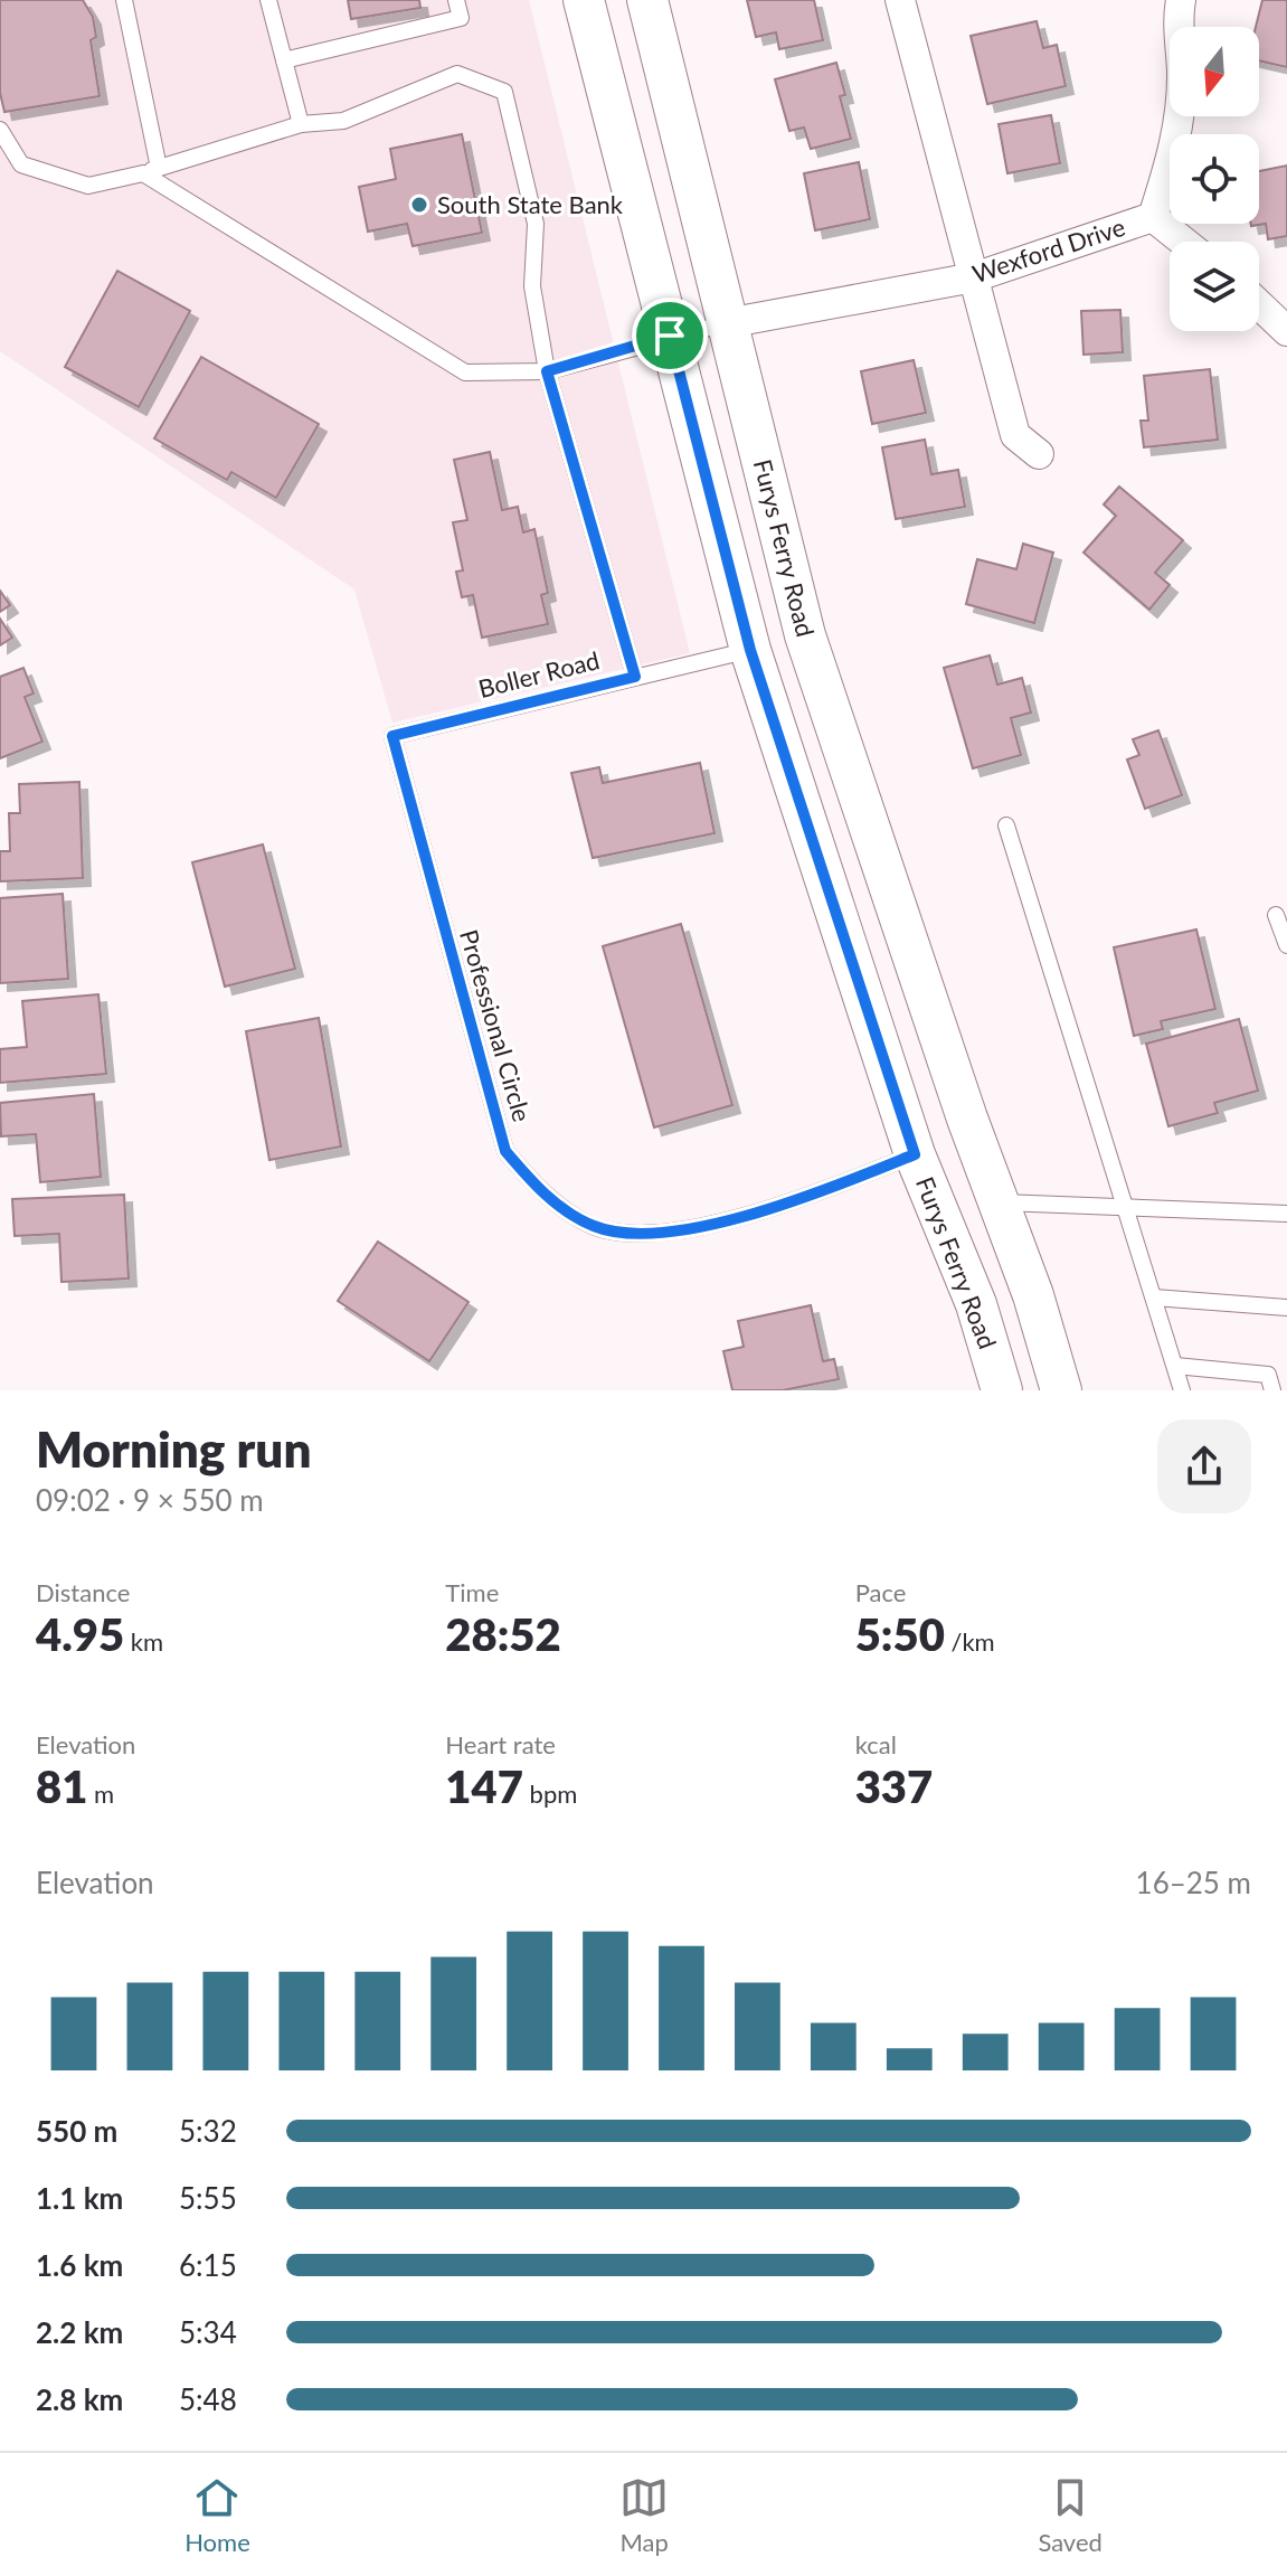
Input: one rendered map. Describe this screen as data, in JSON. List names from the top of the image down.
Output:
{
  "streets": {
    "main road": ["Furys Ferry Road"],
    "street": ["Wexford Drive"],
    "lane": ["Boller Road", "Professional Circle"]
  },
  "crossings": [
    ["Wexford Drive", "Furys Ferry Road"],
    ["Furys Ferry Road", "Boller Road"],
    ["Furys Ferry Road", "Professional Circle"],
    ["Boller Road", "Professional Circle"]
  ],
  "places": ["South State Bank"],
  "north": "bottom",
  "page": {
    "heading": ["Morning run", "09:02 · 9 × 550 m"],
    "stats": [
      ["Distance", "4.95 km"],
      ["Time", "28:52"],
      ["Pace", "5:50 /km"],
      ["Elevation", "81 m"],
      ["Heart rate", "147 bpm"],
      ["kcal", "337"]
    ],
    "chart": ["Elevation", "16–25 m"],
    "list": [
      {
        "name": "550 m",
        "note": "5:32"
      },
      {
        "name": "1.1 km",
        "note": "5:55"
      },
      {
        "name": "1.6 km",
        "note": "6:15"
      },
      {
        "name": "2.2 km",
        "note": "5:34"
      },
      {
        "name": "2.8 km",
        "note": "5:48"
      }
    ],
    "tabs": ["Home", "Map", "Saved"]
  }
}
